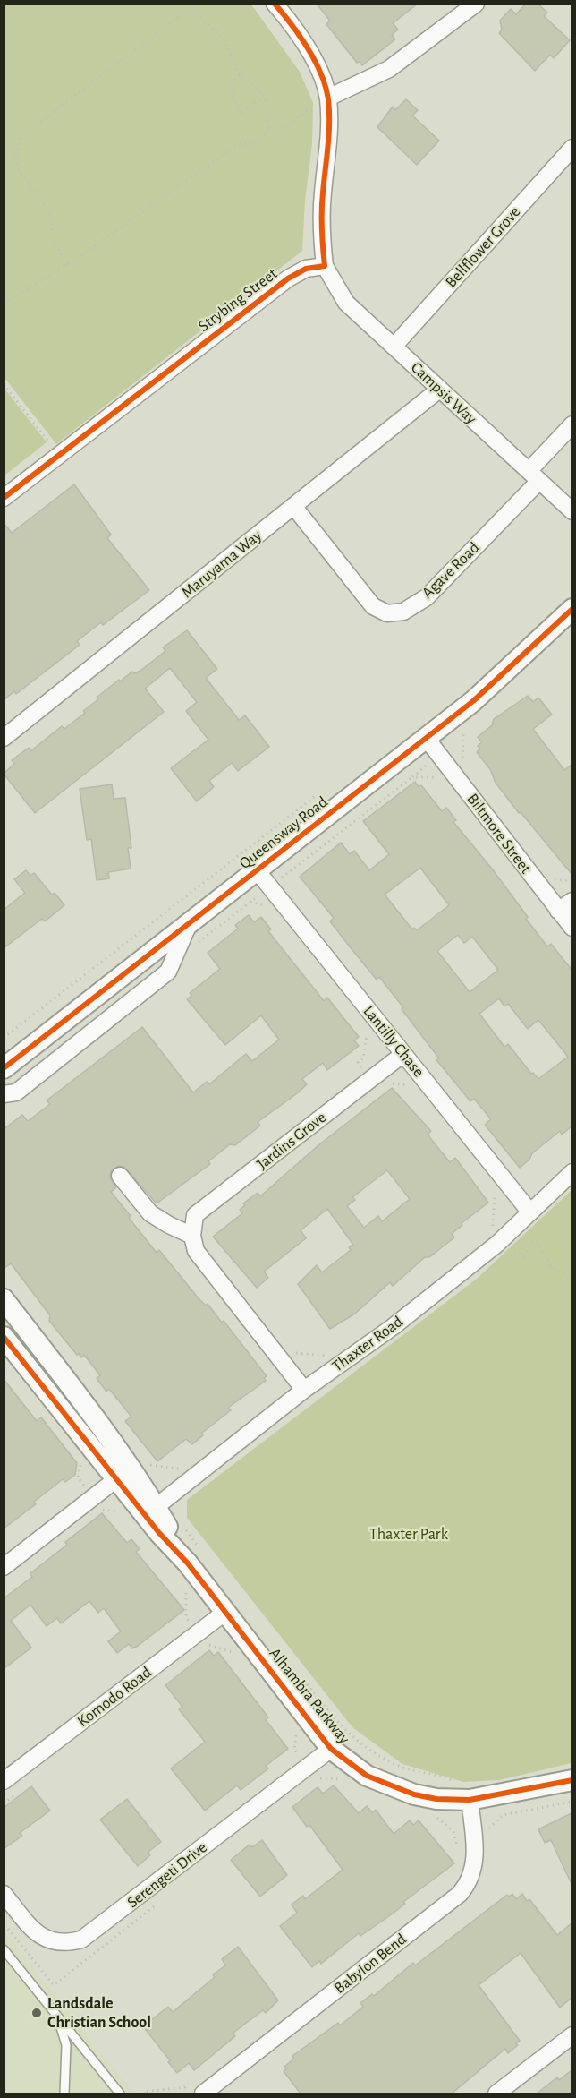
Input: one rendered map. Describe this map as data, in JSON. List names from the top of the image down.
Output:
{
  "streets": {
    "street": [
      "Bellflower Grove",
      "Strybing Street",
      "Campsis Way",
      "Maruyama Way",
      "Agave Road",
      "Queensway Road",
      "Biltmore Street",
      "Lantilly Chase",
      "Jardins Grove",
      "Thaxter Road",
      "Alhambra Parkway",
      "Komodo Road",
      "Serengeti Drive",
      "Babylon Bend"
    ]
  },
  "crossings": [
    ["Bellflower Grove", "Campsis Way"],
    ["Strybing Street", "Campsis Way"],
    ["Campsis Way", "Maruyama Way"],
    ["Campsis Way", "Agave Road"],
    ["Maruyama Way", "Agave Road"],
    ["Queensway Road", "Biltmore Street"],
    ["Queensway Road", "Lantilly Chase"],
    ["Lantilly Chase", "Jardins Grove"],
    ["Lantilly Chase", "Thaxter Road"],
    ["Thaxter Road", "Alhambra Parkway"],
    ["Alhambra Parkway", "Komodo Road"],
    ["Alhambra Parkway", "Serengeti Drive"],
    ["Alhambra Parkway", "Babylon Bend"]
  ],
  "parks": ["Thaxter Park"],
  "places": ["Landsdale Christian School"]
}
